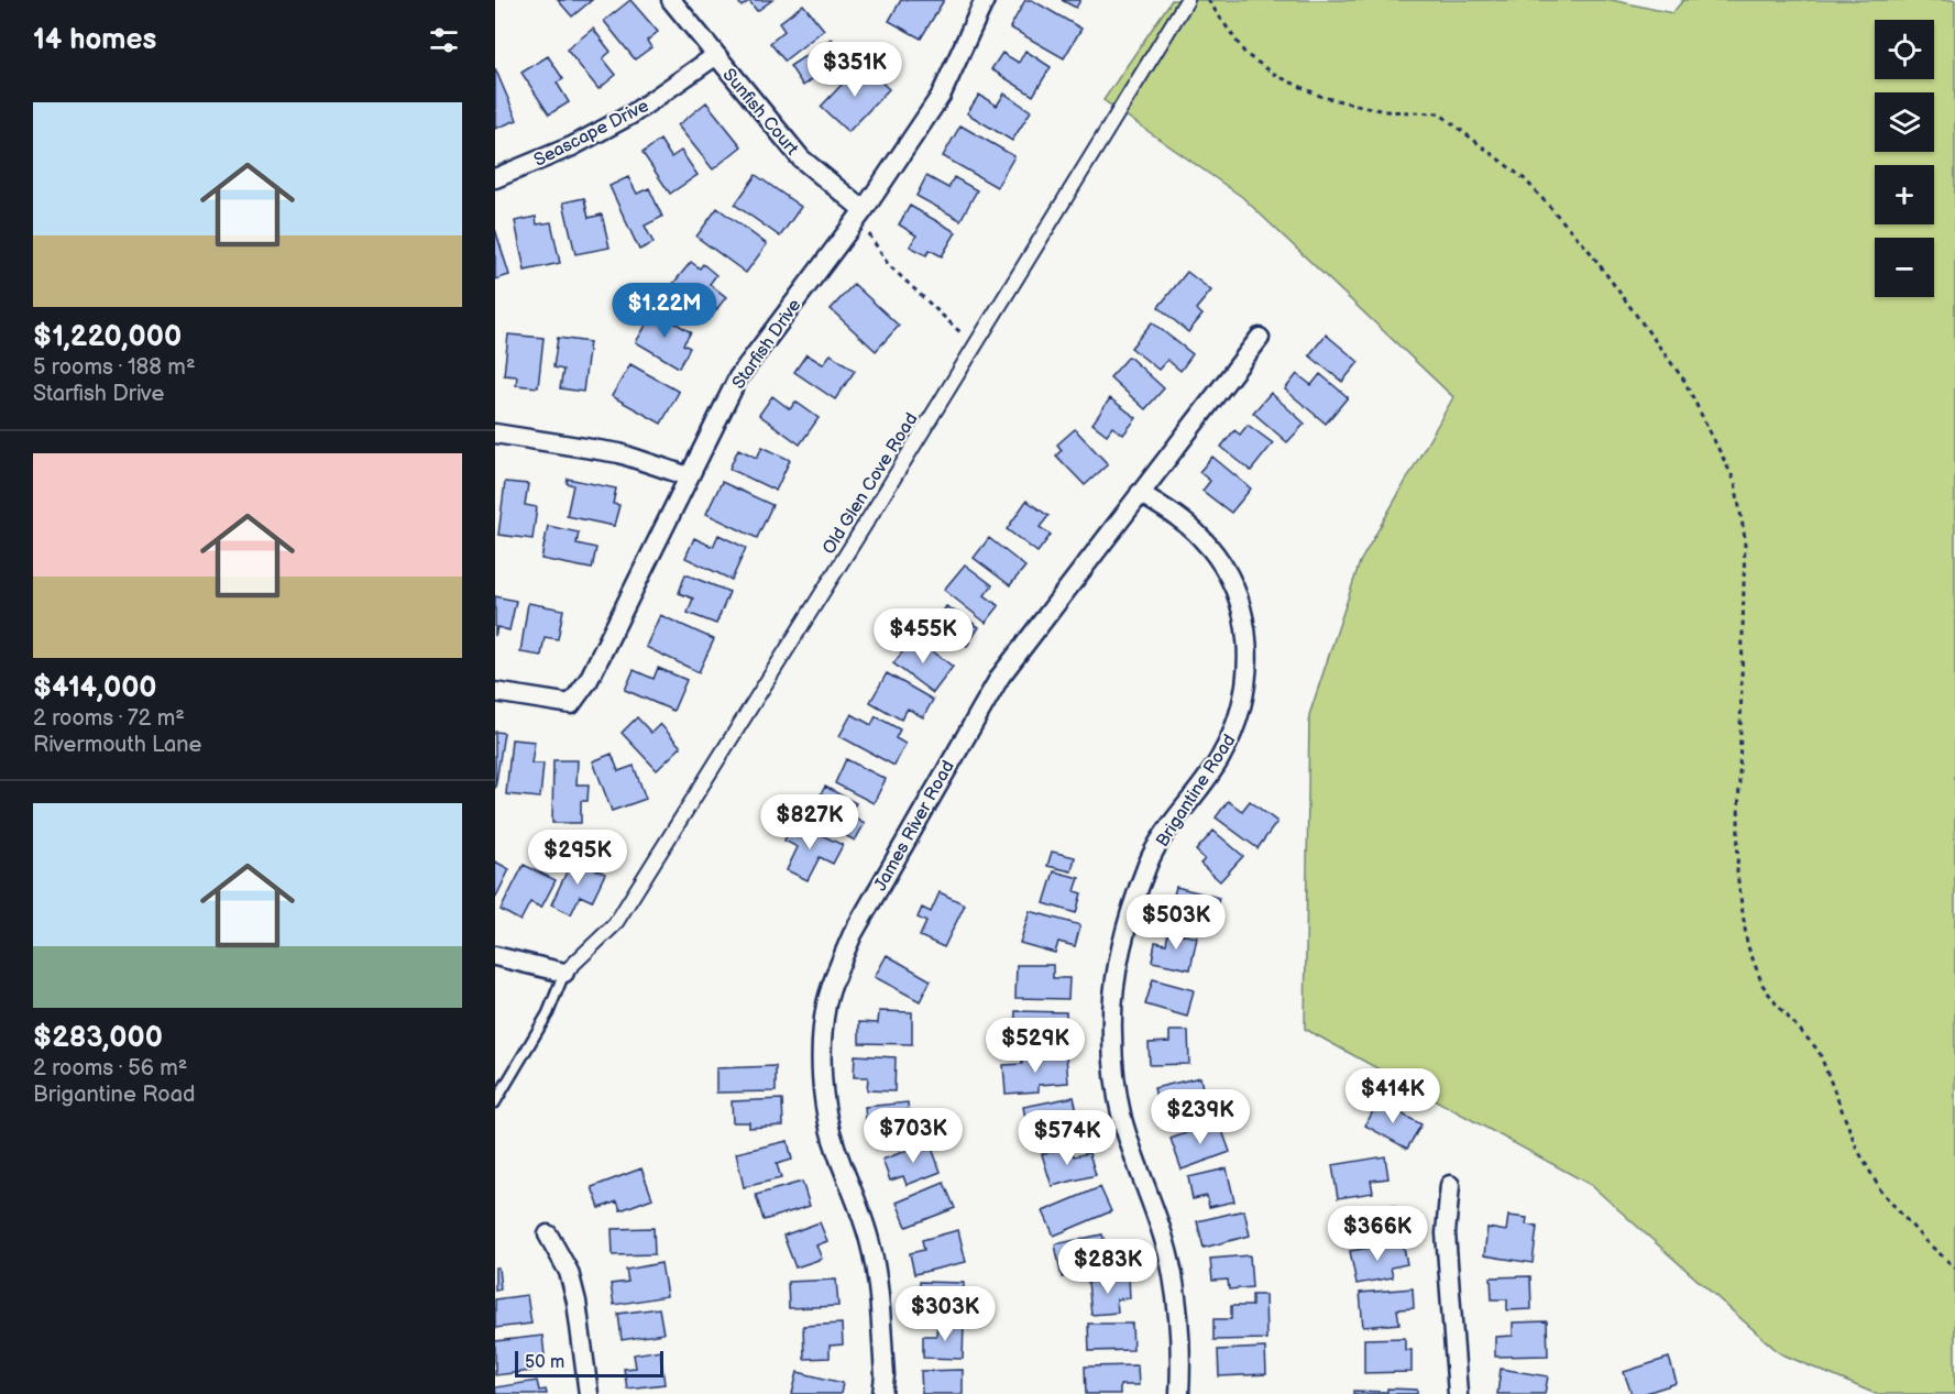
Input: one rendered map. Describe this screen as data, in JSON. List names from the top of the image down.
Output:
{
  "streets": {
    "street": [
      "Sunfish Court",
      "Seascape Drive",
      "Starfish Drive",
      "Old Glen Cove Road",
      "Brigantine Road",
      "James River Road"
    ]
  },
  "crossings": [
    ["Sunfish Court", "Seascape Drive"],
    ["Sunfish Court", "Starfish Drive"],
    ["Brigantine Road", "James River Road"]
  ],
  "scale_bar": "50 m",
  "page": {
    "heading": "14 homes",
    "map_buttons": ["+", "−"],
    "price": [
      "$351K",
      "$1.22M",
      "$455K",
      "$827K",
      "$295K",
      "$503K",
      "$529K",
      "$414K",
      "$239K",
      "$703K",
      "$574K",
      "$366K",
      "$283K",
      "$303K"
    ],
    "list": [
      {
        "name": "$1,220,000",
        "note": "5 rooms · 188 m² · Starfish Drive"
      },
      {
        "name": "$414,000",
        "note": "2 rooms · 72 m² · Rivermouth Lane"
      },
      {
        "name": "$283,000",
        "note": "2 rooms · 56 m² · Brigantine Road"
      }
    ],
    "scale": "50 m"
  }
}
